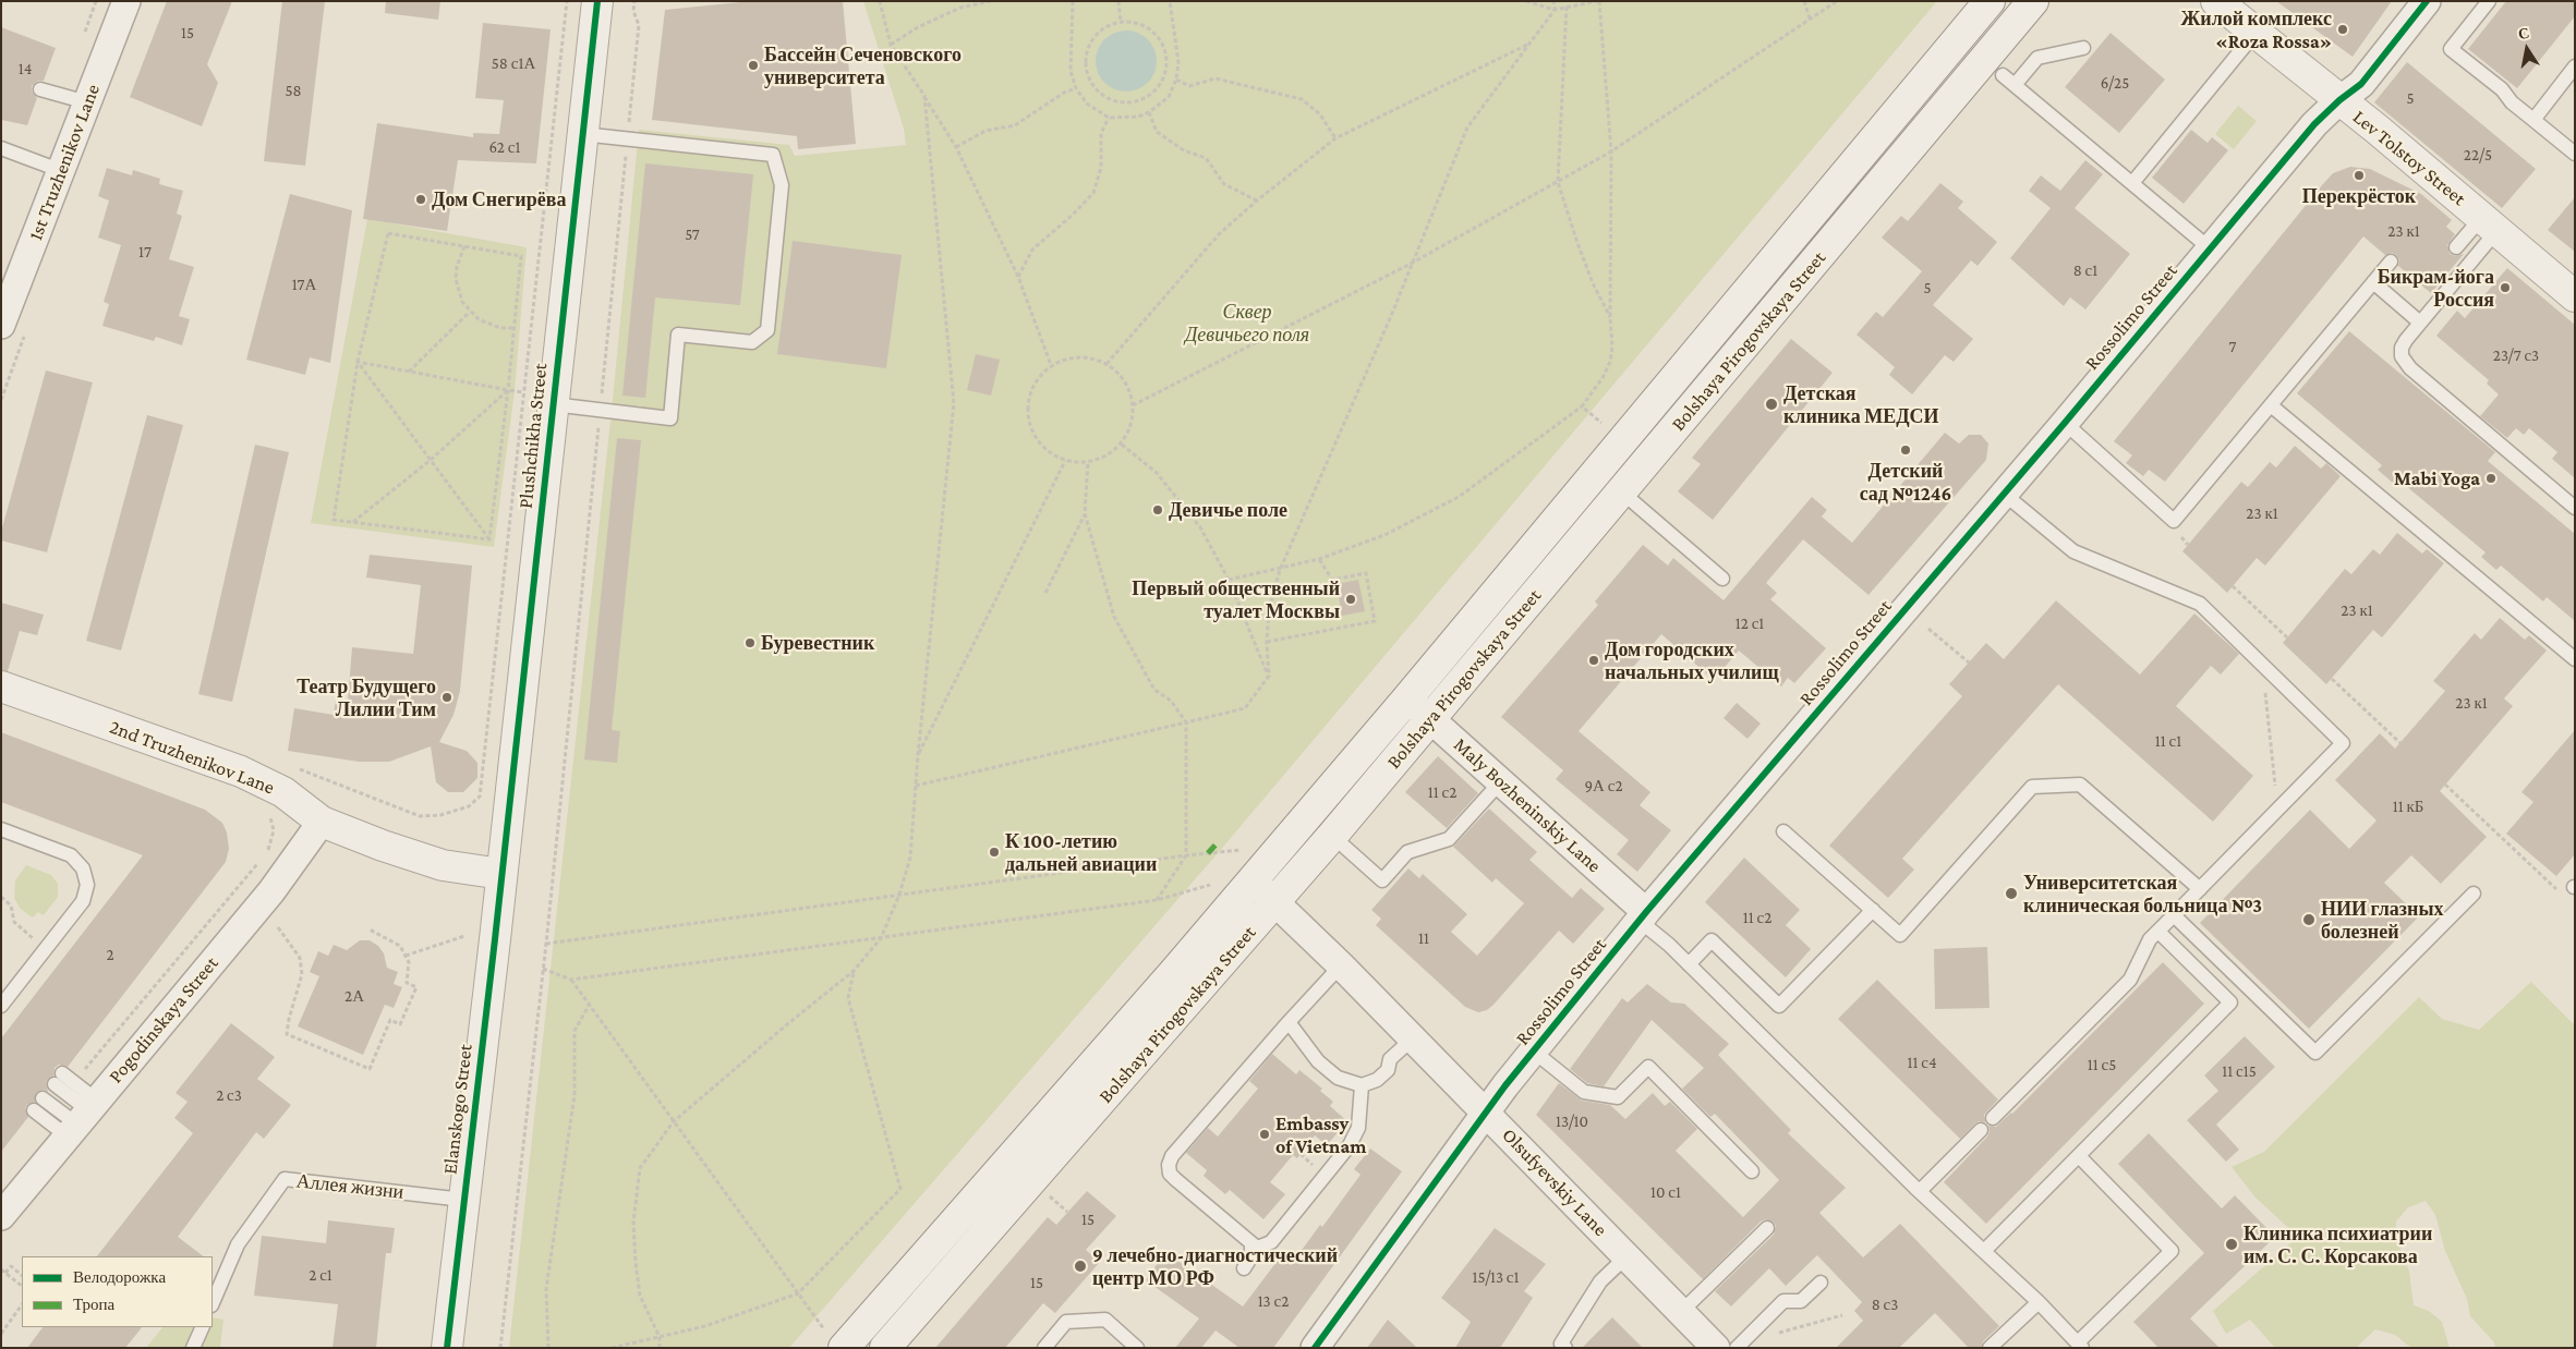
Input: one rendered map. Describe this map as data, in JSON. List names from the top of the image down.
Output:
{
  "streets": {
    "main road": [
      "Lev Tolstoy Street",
      "Bolshaya Pirogovskaya Street",
      "Plushchikha Street",
      "2nd Truzhenikov Lane",
      "Elanskogo Street"
    ],
    "street": [
      "1st Truzhenikov Lane",
      "Rossolimo Street",
      "Maly Bozheninskiy Lane",
      "Pogodinskaya Street",
      "Olsufyevskiy Lane"
    ],
    "lane": ["Аллея жизни"]
  },
  "crossings": [
    ["Lev Tolstoy Street", "Rossolimo Street"],
    ["Rossolimo Street", "Maly Bozheninskiy Lane"],
    ["Rossolimo Street", "Olsufyevskiy Lane"],
    ["Bolshaya Pirogovskaya Street", "Maly Bozheninskiy Lane"],
    ["Bolshaya Pirogovskaya Street", "Olsufyevskiy Lane"],
    ["Plushchikha Street", "2nd Truzhenikov Lane"],
    ["Plushchikha Street", "Elanskogo Street"],
    ["2nd Truzhenikov Lane", "Pogodinskaya Street"],
    ["2nd Truzhenikov Lane", "Elanskogo Street"],
    ["Elanskogo Street", "Аллея жизни"]
  ],
  "parks": ["Сквер Девичьего поля"],
  "places": [
    "Жилой комплекс «Roza Rossa»",
    "Бассейн Сеченовского университета",
    "Перекрёсток",
    "Дом Снегирёва",
    "Бикрам-йога Россия",
    "Детская клиника МЕДСИ",
    "Детский сад №1246",
    "Mabi Yoga",
    "Девичье поле",
    "Первый общественный туалет Москвы",
    "Буревестник",
    "Дом городских начальных училищ",
    "Театр Будущего Лилии Тим",
    "К 100-летию дальней авиации",
    "Университетская клиническая больница №3",
    "НИИ глазных болезней",
    "Embassy of Vietnam",
    "Клиника психиатрии им. С. С. Корсакова",
    "9 лечебно-диагностический центр МО РФ"
  ],
  "house_numbers": [
    "15",
    "58 с1А",
    "14",
    "6/25",
    "58",
    "5",
    "62 с1",
    "22/5",
    "23 к1",
    "57",
    "17",
    "8 с1",
    "17А",
    "5",
    "7",
    "23/7 с3",
    "23 к1",
    "23 к1",
    "12 с1",
    "23 к1",
    "11 с1",
    "9А с2",
    "11 с2",
    "11 кБ",
    "11 с2",
    "11",
    "2",
    "2А",
    "11 с4",
    "11 с5",
    "11 с15",
    "2 с3",
    "13/10",
    "10 с1",
    "15",
    "2 с1",
    "15/13 с1",
    "15",
    "13 с2",
    "8 с3"
  ],
  "legend": ["Велодорожка", "Тропа"],
  "north": "top"
}
